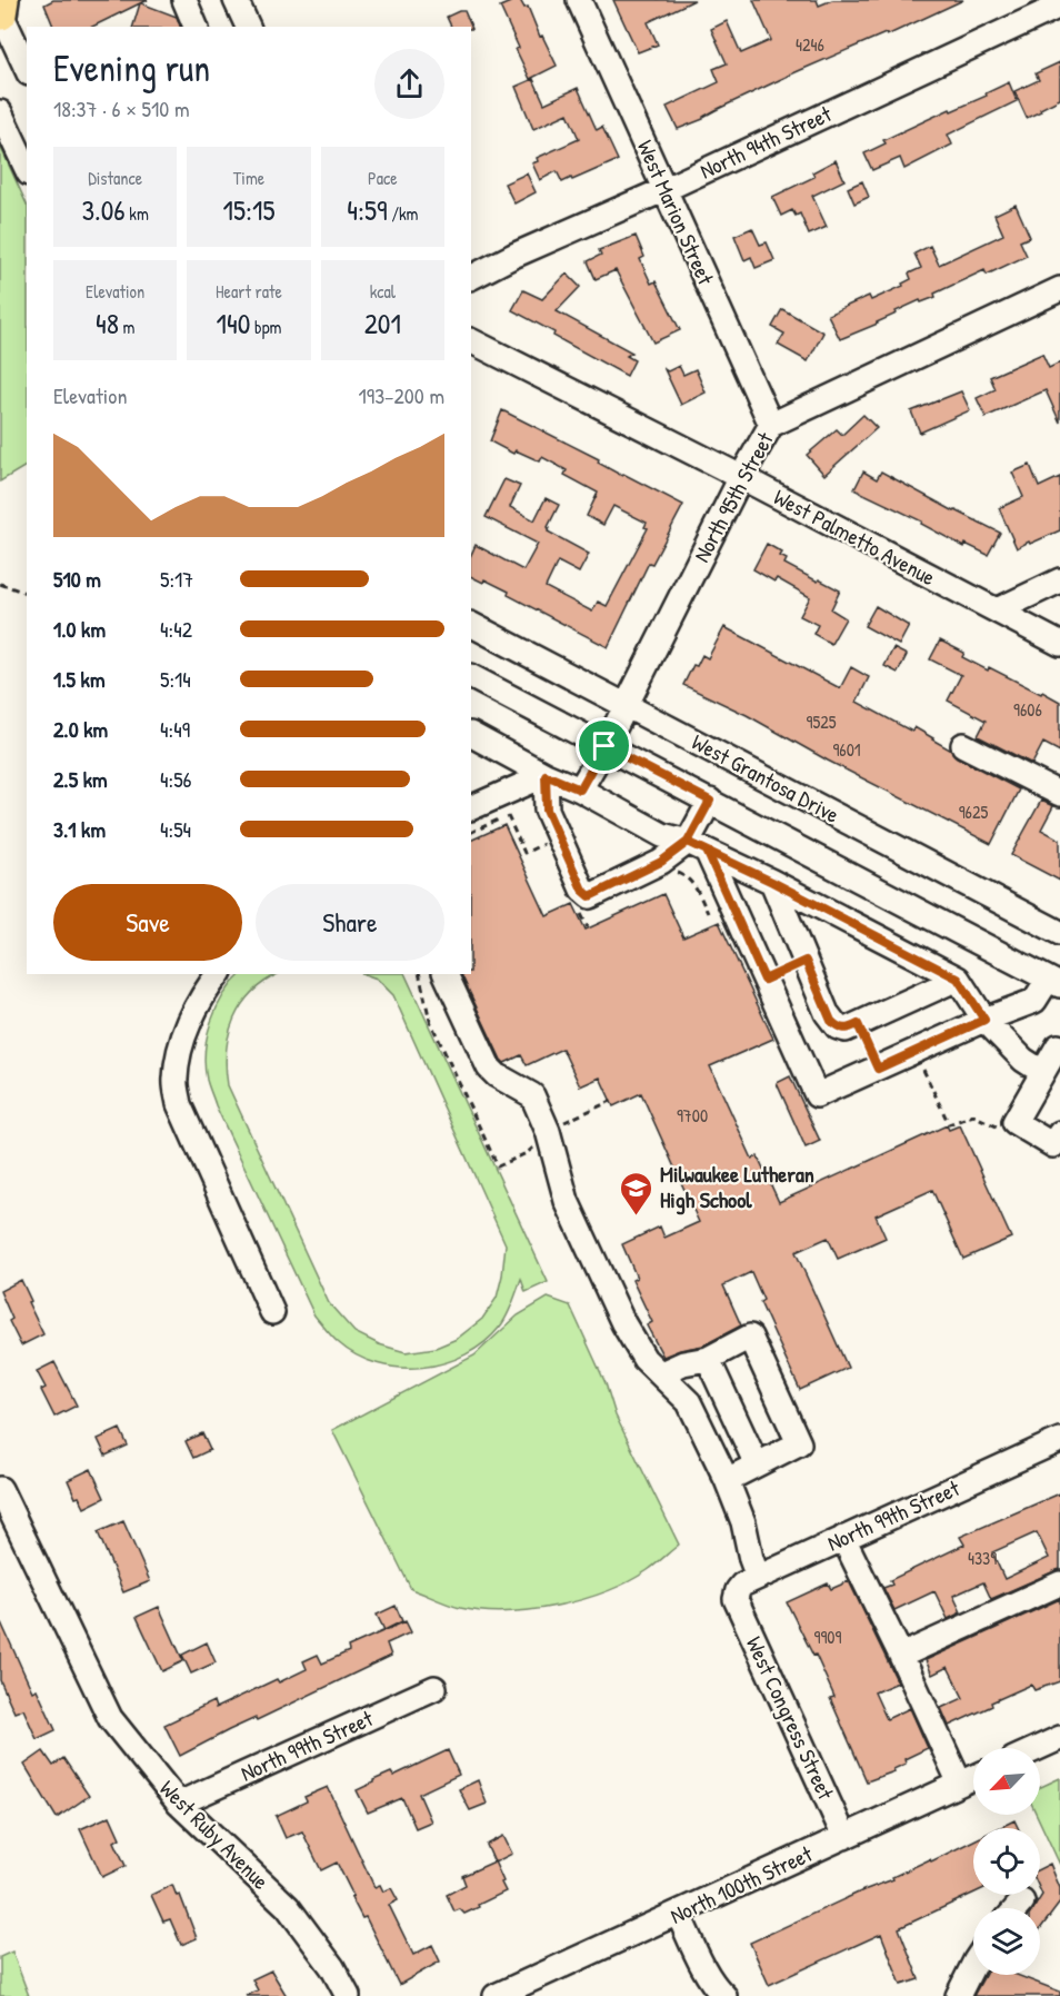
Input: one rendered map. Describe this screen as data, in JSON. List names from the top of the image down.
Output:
{
  "streets": {
    "street": [
      "North 94th Street",
      "West Marion Street",
      "North 95th Street",
      "West Palmetto Avenue",
      "West Grantosa Drive",
      "North 99th Street",
      "West Congress Street",
      "West Ruby Avenue",
      "North 100th Street"
    ]
  },
  "crossings": [
    ["North 94th Street", "West Marion Street"],
    ["West Marion Street", "North 95th Street"],
    ["North 95th Street", "West Palmetto Avenue"],
    ["North 95th Street", "West Grantosa Drive"],
    ["North 99th Street", "West Congress Street"],
    ["North 99th Street", "West Ruby Avenue"],
    ["West Congress Street", "North 100th Street"]
  ],
  "places": {
    "school or university": ["Milwaukee Lutheran High School"]
  },
  "house_numbers": [
    "4246",
    "9606",
    "9525",
    "9601",
    "9625",
    "9700",
    "4339",
    "9909"
  ],
  "north": "bottom left",
  "page": {
    "heading": ["Evening run", "18:37 · 6 × 510 m"],
    "stats": [
      ["Distance", "3.06 km"],
      ["Time", "15:15"],
      ["Pace", "4:59 /km"],
      ["Elevation", "48 m"],
      ["Heart rate", "140 bpm"],
      ["kcal", "201"]
    ],
    "chart": ["Elevation", "193–200 m"],
    "list": [
      {
        "name": "510 m",
        "note": "5:17"
      },
      {
        "name": "1.0 km",
        "note": "4:42"
      },
      {
        "name": "1.5 km",
        "note": "5:14"
      },
      {
        "name": "2.0 km",
        "note": "4:49"
      },
      {
        "name": "2.5 km",
        "note": "4:56"
      },
      {
        "name": "3.1 km",
        "note": "4:54"
      }
    ],
    "buttons": ["Save", "Share"]
  }
}
